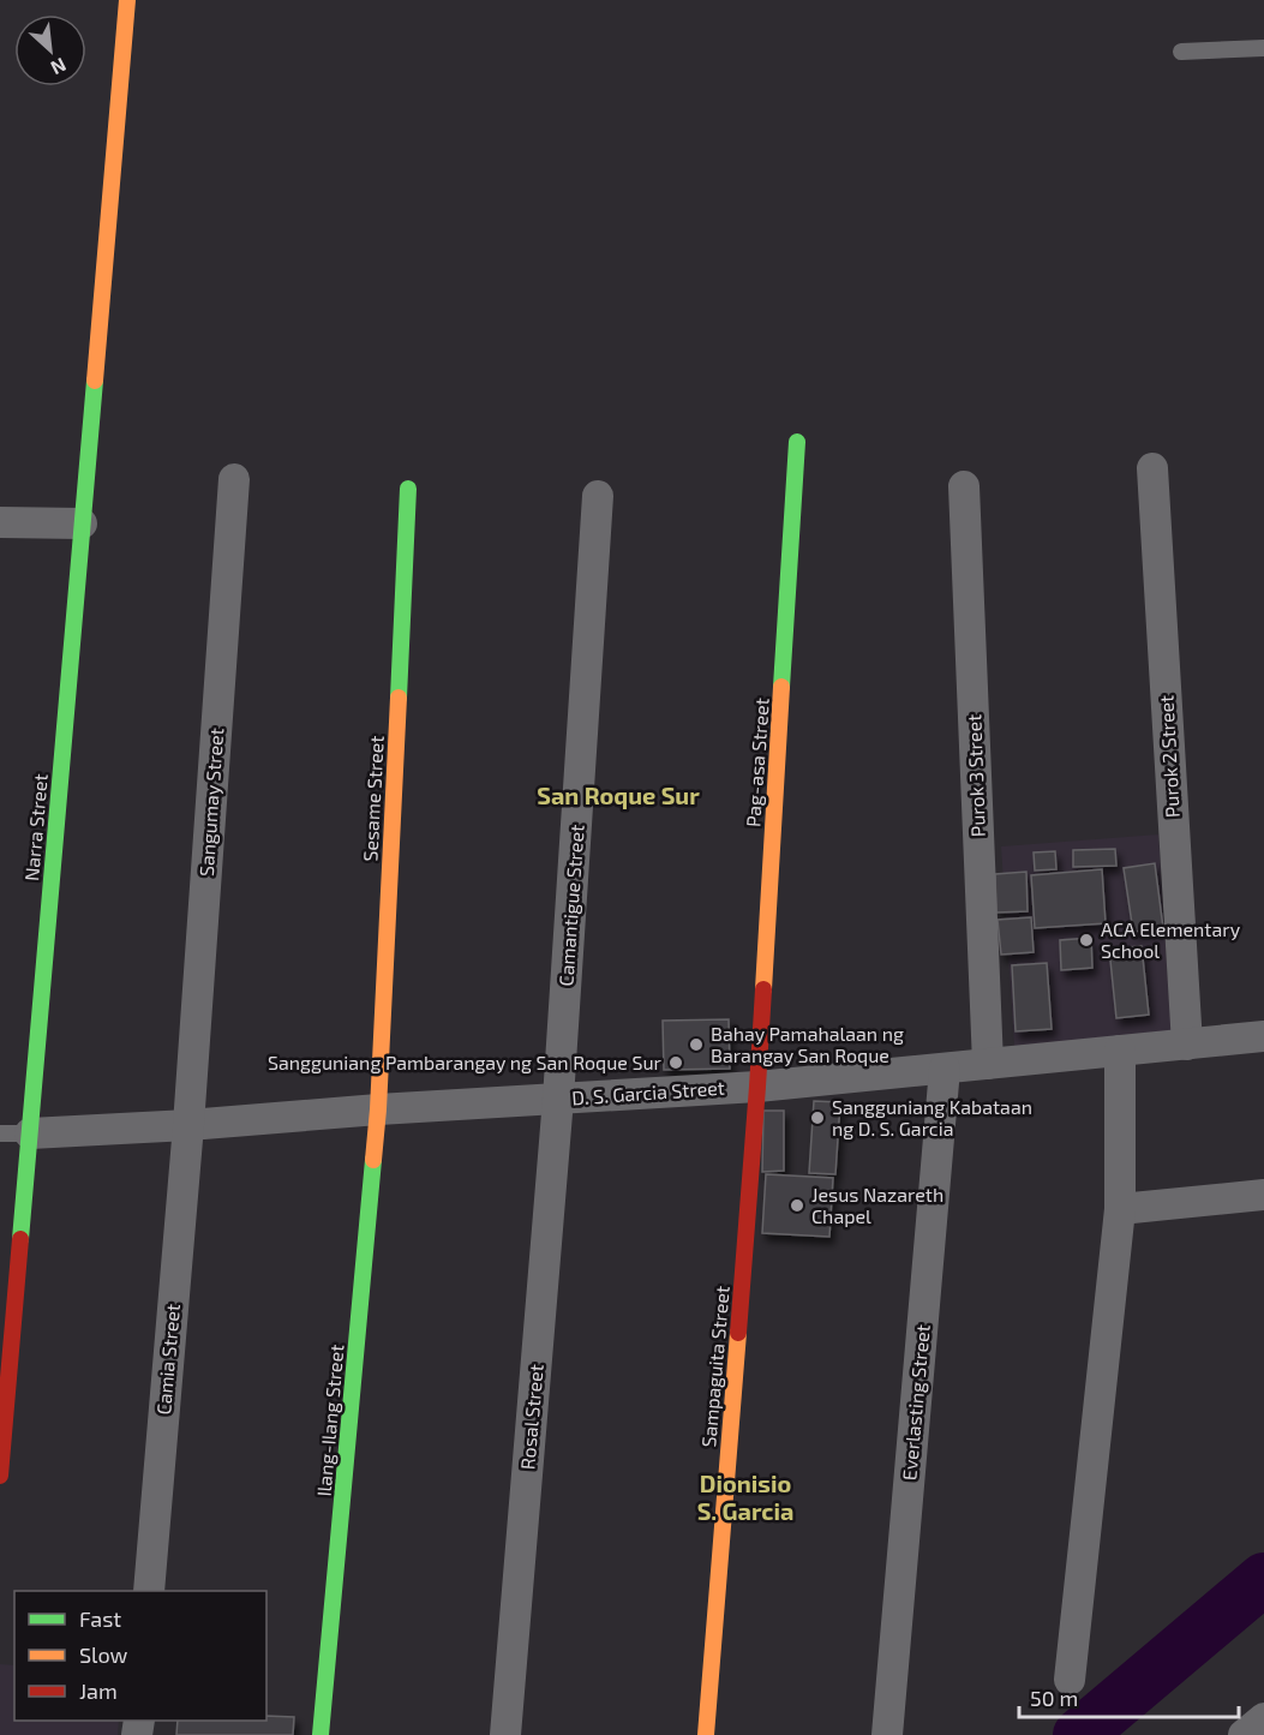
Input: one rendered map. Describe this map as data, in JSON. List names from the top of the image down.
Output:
{
  "streets": {
    "street": [
      "Purok 2 Street",
      "Pag-asa Street",
      "Purok 3 Street",
      "Sesame Street",
      "Sangumay Street",
      "Narra Street",
      "Camantigue Street",
      "D. S. Garcia Street",
      "Camia Street",
      "Sampaguita Street",
      "Everlasting Street",
      "Rosal Street",
      "Ilang-Ilang Street"
    ]
  },
  "crossings": [
    ["Purok 2 Street", "D. S. Garcia Street"],
    ["Pag-asa Street", "D. S. Garcia Street"],
    ["Pag-asa Street", "Sampaguita Street"],
    ["Purok 3 Street", "D. S. Garcia Street"],
    ["Sesame Street", "D. S. Garcia Street"],
    ["Sesame Street", "Ilang-Ilang Street"],
    ["Sangumay Street", "D. S. Garcia Street"],
    ["Sangumay Street", "Camia Street"],
    ["Narra Street", "D. S. Garcia Street"],
    ["Camantigue Street", "D. S. Garcia Street"],
    ["Camantigue Street", "Rosal Street"],
    ["D. S. Garcia Street", "Camia Street"],
    ["D. S. Garcia Street", "Sampaguita Street"],
    ["D. S. Garcia Street", "Everlasting Street"],
    ["D. S. Garcia Street", "Rosal Street"],
    ["D. S. Garcia Street", "Ilang-Ilang Street"]
  ],
  "districts": ["San Roque Sur", "Dionisio S. Garcia"],
  "places": [
    "ACA Elementary School",
    "Bahay Pamahalaan ng Barangay San Roque",
    "Sangguniang Pambarangay ng San Roque Sur",
    "Sangguniang Kabataan ng D. S. Garcia",
    "Jesus Nazareth Chapel"
  ],
  "legend": ["Fast", "Slow", "Jam"],
  "scale_bar": "50 m",
  "north": "bottom right"
}
